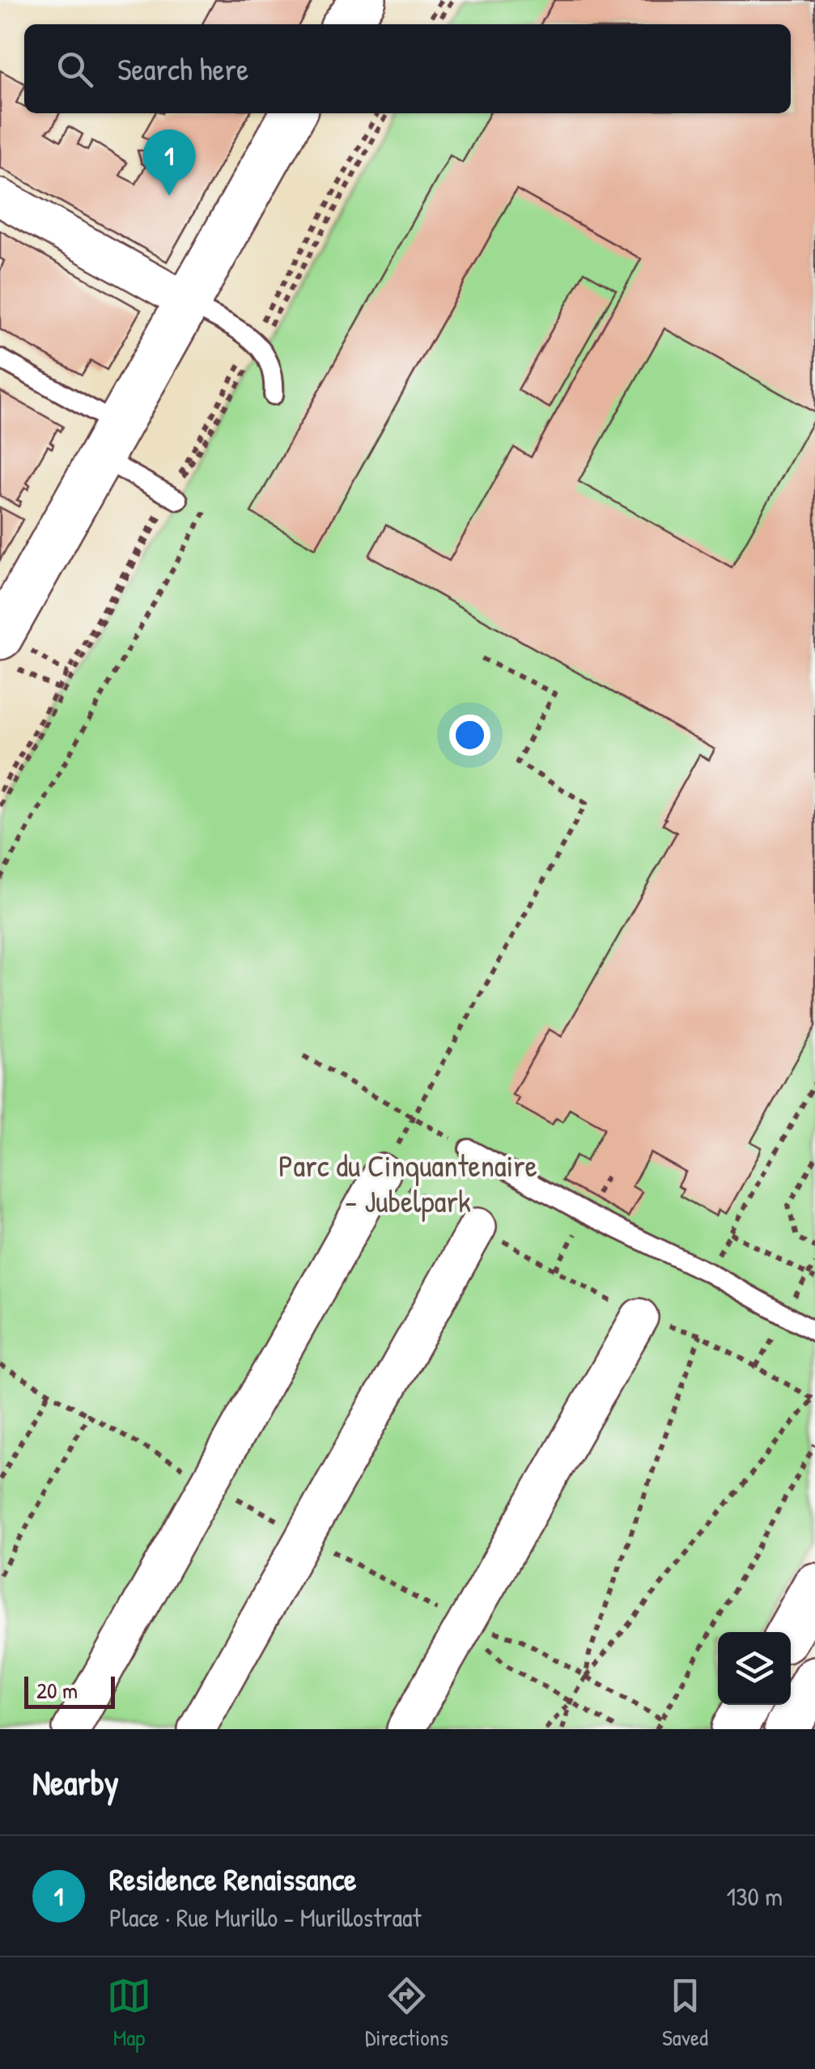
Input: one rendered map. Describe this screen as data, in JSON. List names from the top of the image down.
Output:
{
  "parks": ["Parc du Cinquantenaire - Jubelpark"],
  "scale_bar": "20 m",
  "page": {
    "search": "Search here",
    "pins": "1",
    "scale": "20 m",
    "heading": "Nearby",
    "list": [
      {
        "mark": "1",
        "name": "Residence Renaissance",
        "note": "Place · Rue Murillo - Murillostraat",
        "value": "130 m"
      }
    ],
    "nav": ["Map", "Directions", "Saved"]
  }
}
